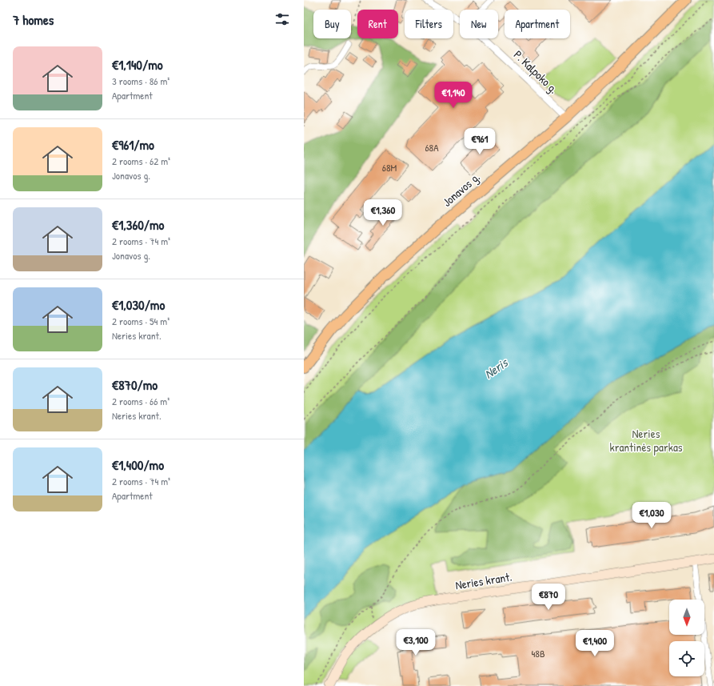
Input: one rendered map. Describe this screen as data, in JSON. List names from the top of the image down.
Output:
{
  "streets": {
    "main road": ["Jonavos g.", "Neries krant."],
    "street": ["P. Kalpoko g."]
  },
  "crossings": [
    ["P. Kalpoko g.", "Jonavos g."]
  ],
  "water": ["Neris"],
  "parks": ["Neries krantinės parkas"],
  "house_numbers": ["68A", "68M", "48B"],
  "north": "bottom",
  "page": {
    "heading": "7 homes",
    "chip": [
      "Buy",
      "Rent",
      "Filters",
      "New",
      "Apartment"
    ],
    "list": [
      {
        "name": "€1,140/mo",
        "note": "3 rooms · 86 m² · Apartment"
      },
      {
        "name": "€961/mo",
        "note": "2 rooms · 62 m² · Jonavos g."
      },
      {
        "name": "€1,360/mo",
        "note": "2 rooms · 74 m² · Jonavos g."
      },
      {
        "name": "€1,030/mo",
        "note": "2 rooms · 54 m² · Neries krant."
      },
      {
        "name": "€870/mo",
        "note": "2 rooms · 66 m² · Neries krant."
      },
      {
        "name": "€1,400/mo",
        "note": "2 rooms · 74 m² · Apartment"
      }
    ],
    "price": [
      "€1,140",
      "€961",
      "€1,360",
      "€1,030",
      "€870",
      "€3,100",
      "€1,400"
    ]
  }
}
